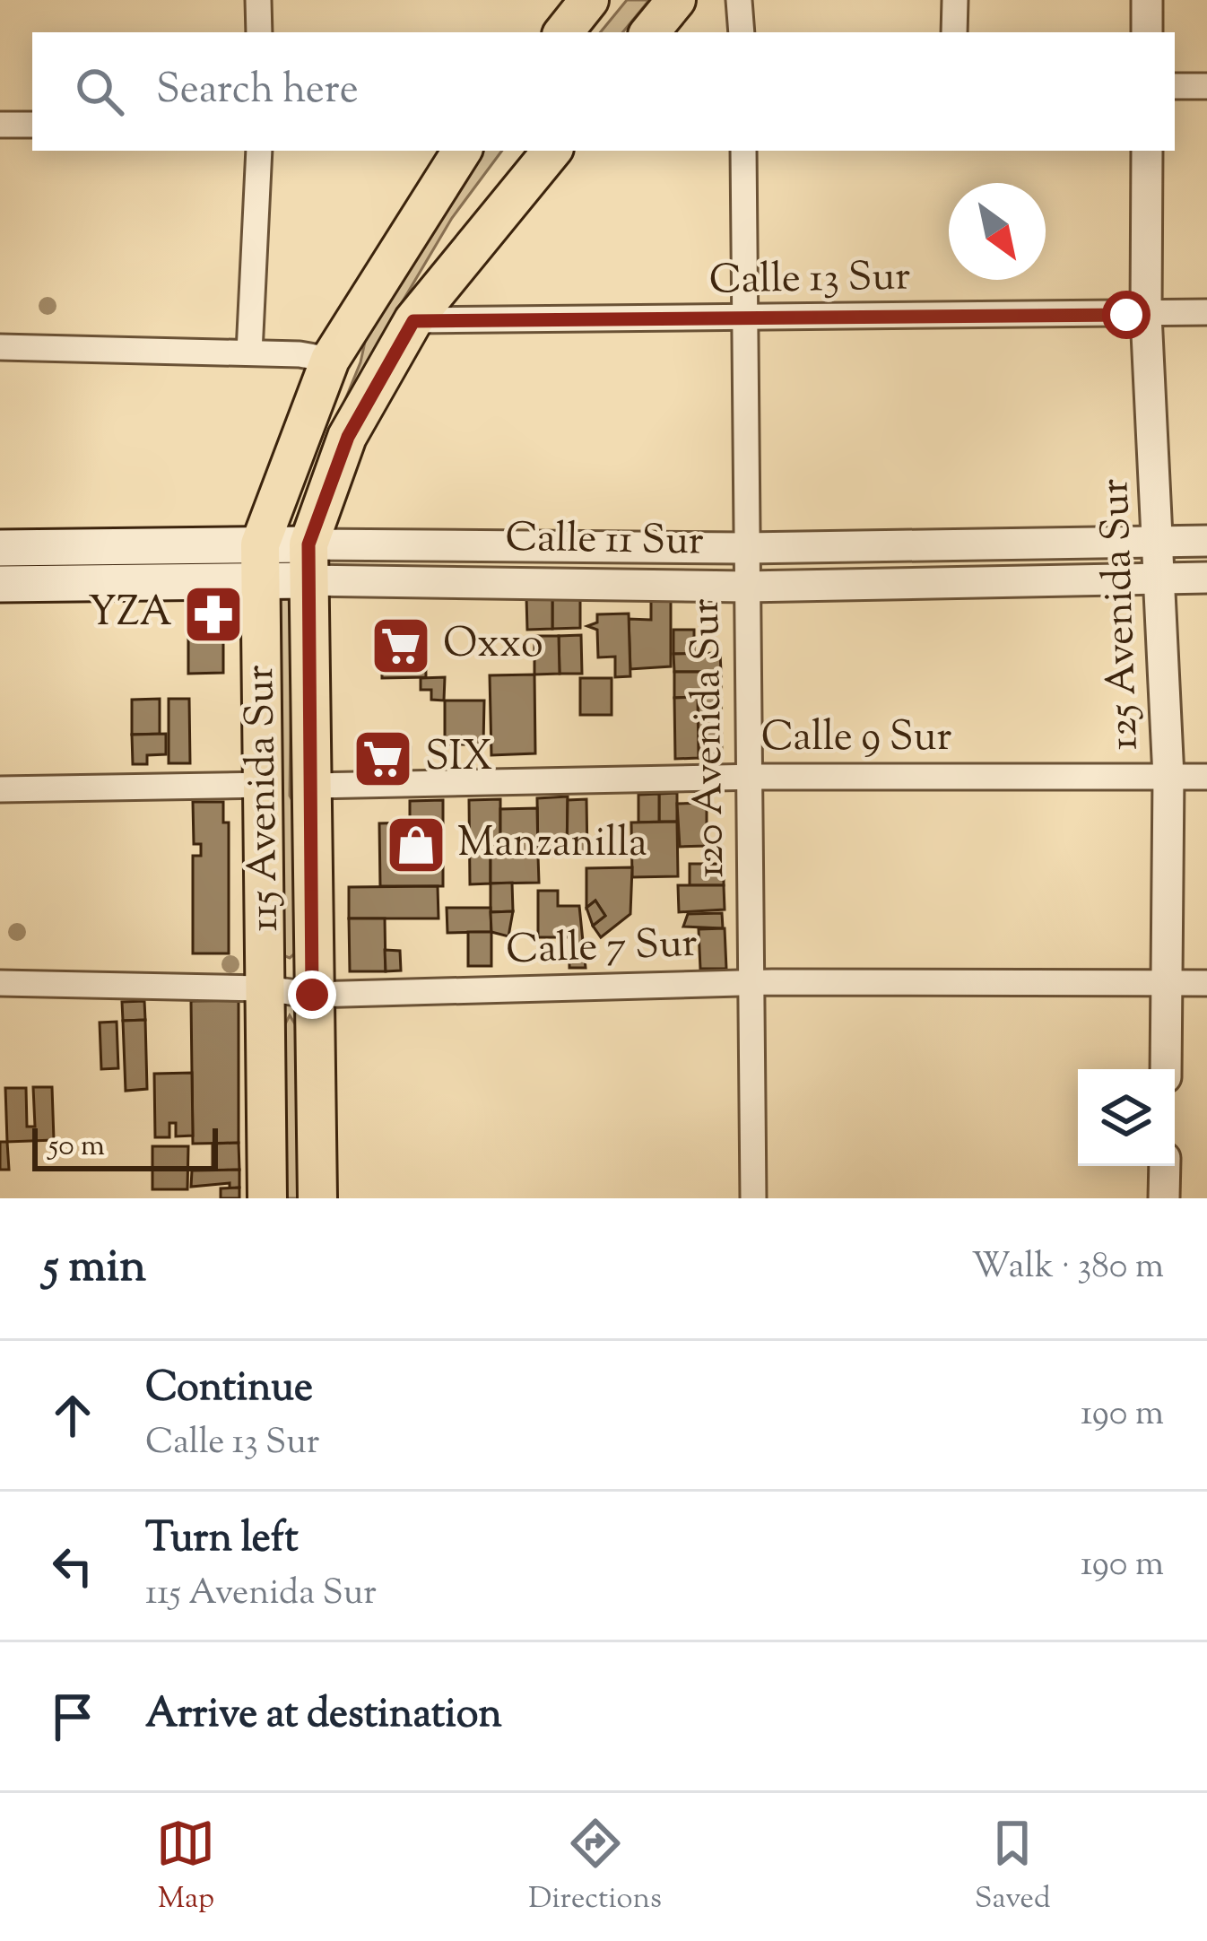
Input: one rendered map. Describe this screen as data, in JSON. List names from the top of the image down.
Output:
{
  "streets": {
    "main road": ["Calle 11 Sur", "115 Avenida Sur"],
    "street": [
      "Calle 13 Sur",
      "125 Avenida Sur",
      "120 Avenida Sur",
      "Calle 9 Sur",
      "Calle 7 Sur"
    ]
  },
  "crossings": [
    ["Calle 13 Sur", "125 Avenida Sur"],
    ["Calle 13 Sur", "120 Avenida Sur"],
    ["Calle 13 Sur", "115 Avenida Sur"],
    ["Calle 11 Sur", "125 Avenida Sur"],
    ["Calle 11 Sur", "120 Avenida Sur"],
    ["Calle 11 Sur", "115 Avenida Sur"],
    ["125 Avenida Sur", "Calle 9 Sur"],
    ["125 Avenida Sur", "Calle 7 Sur"],
    ["120 Avenida Sur", "Calle 9 Sur"],
    ["120 Avenida Sur", "Calle 7 Sur"],
    ["Calle 9 Sur", "115 Avenida Sur"],
    ["115 Avenida Sur", "Calle 7 Sur"]
  ],
  "places": {
    "pharmacy": ["YZA"],
    "supermarket": ["Oxxo", "SIX"],
    "shop": ["Manzanilla"]
  },
  "scale_bar": "50 m",
  "north": "bottom right",
  "page": {
    "search": "Search here",
    "scale": "50 m",
    "heading": ["5 min", "Walk · 380 m"],
    "list": [
      ["Continue", "Calle 13 Sur", "190 m"],
      ["Turn left", "115 Avenida Sur", "190 m"],
      "Arrive at destination"
    ],
    "nav": ["Map", "Directions", "Saved"]
  }
}
